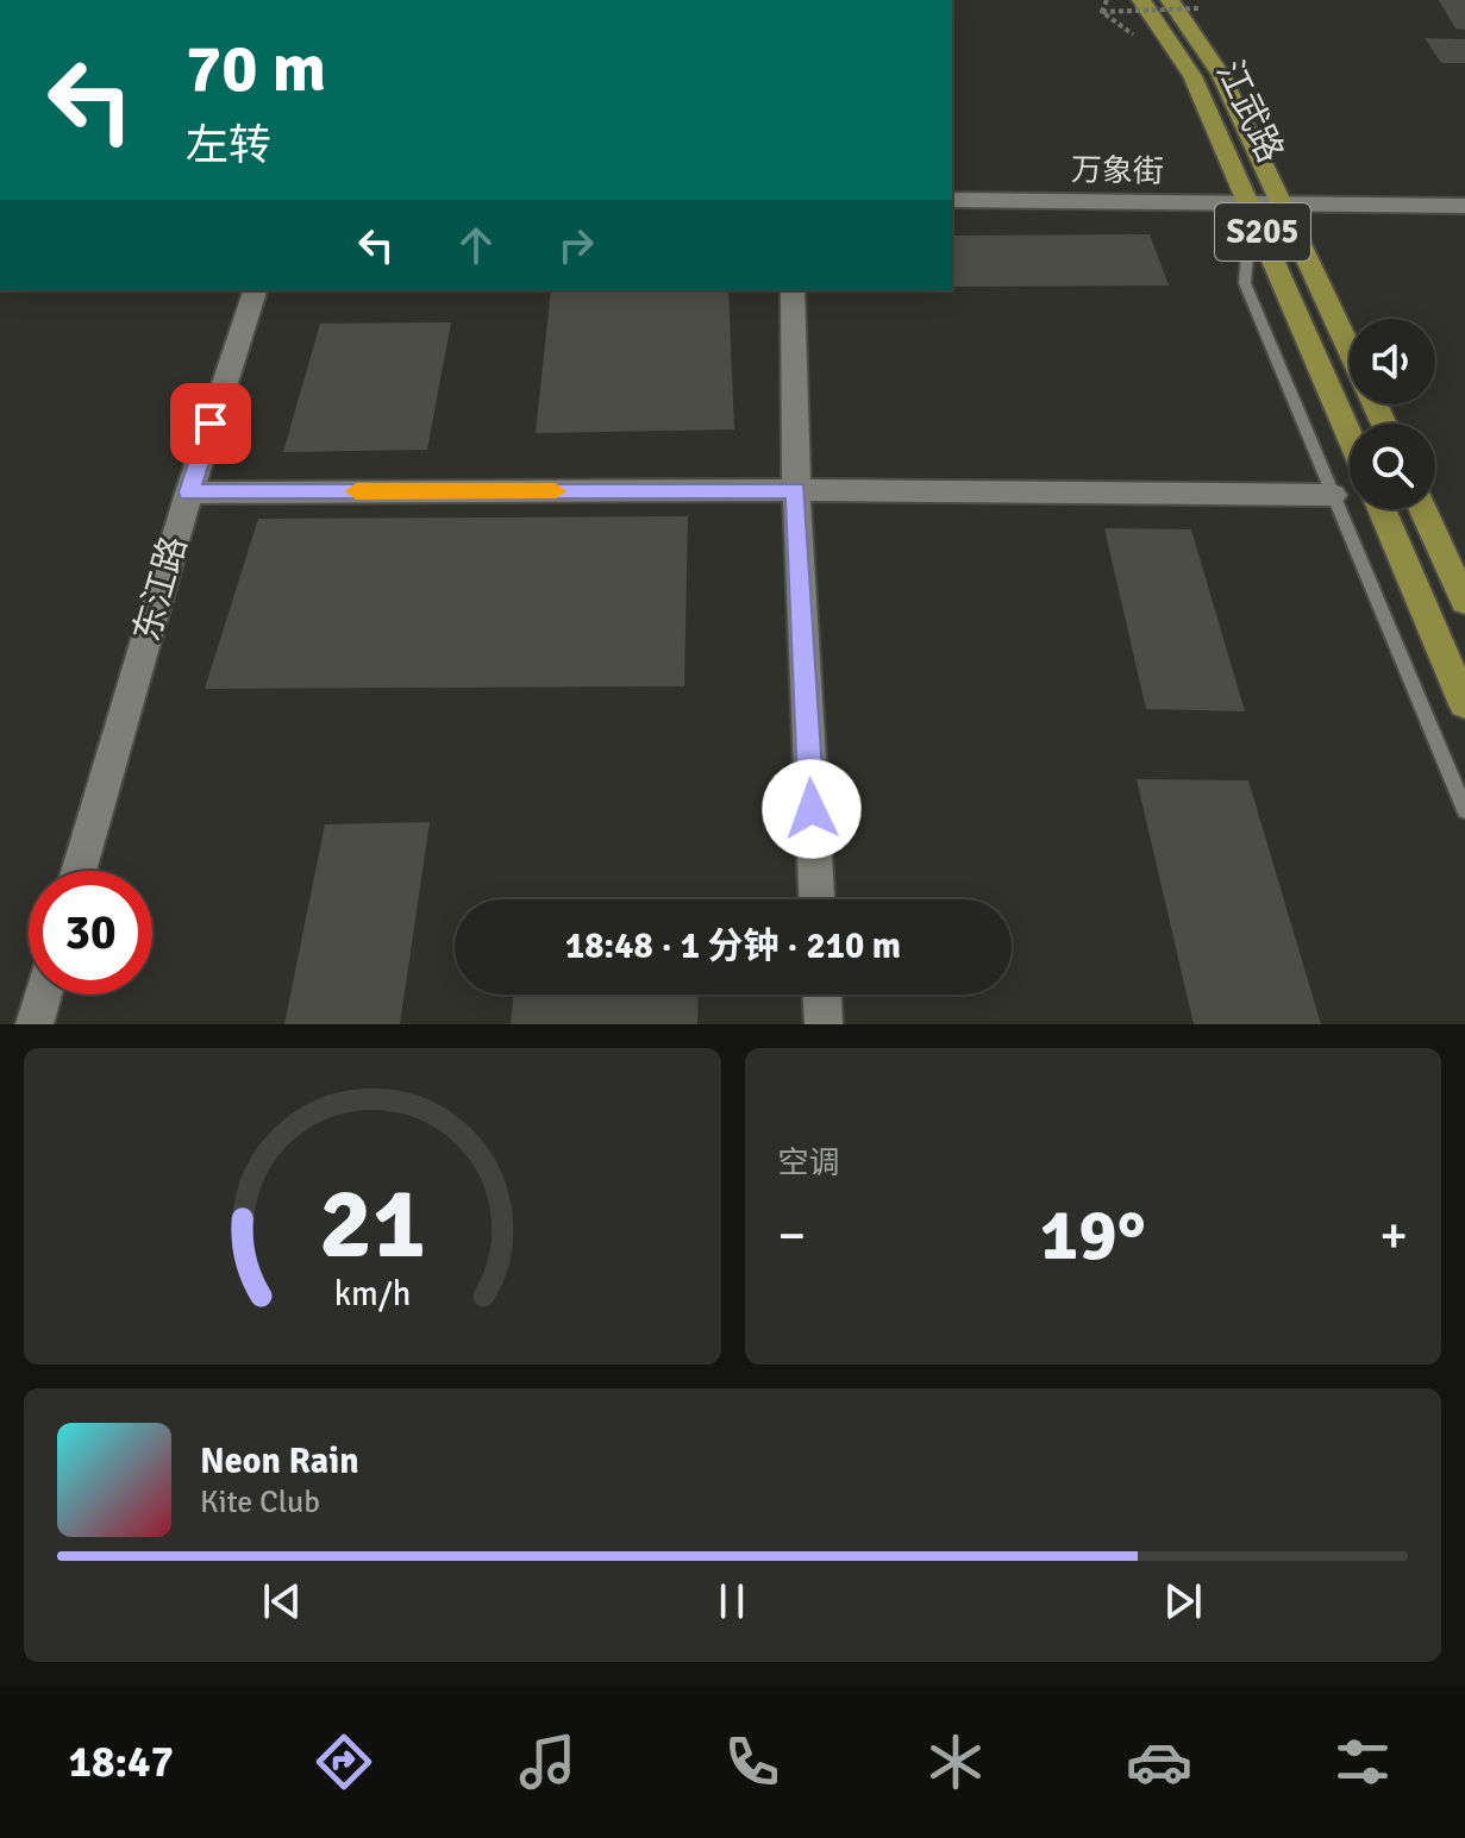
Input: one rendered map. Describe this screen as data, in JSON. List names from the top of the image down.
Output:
{
  "streets": {
    "main road": ["江武路", "S205"],
    "street": ["万象街", "东江路"]
  },
  "crossings": [
    ["江武路", "万象街"]
  ],
  "page": {
    "turn": ["70 m", "左转"],
    "limit": "30",
    "trip": "18:48 · 1 分钟 · 210 m",
    "tile": "空调",
    "heat": ["−", "19°", "+"],
    "song": ["Neon Rain", "Kite Club"],
    "tabs": "18:47",
    "gauge": ["21", "km/h"]
  }
}
